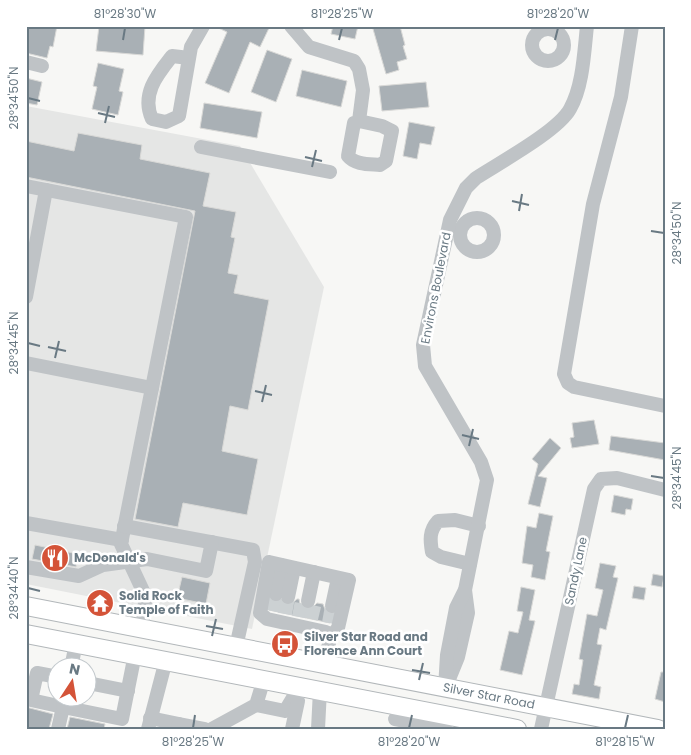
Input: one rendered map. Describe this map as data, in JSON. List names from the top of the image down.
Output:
{
  "streets": {
    "main road": ["Silver Star Road"],
    "street": ["Environs Boulevard", "Sandy Lane"]
  },
  "crossings": [
    ["Environs Boulevard", "Silver Star Road"],
    ["Sandy Lane", "Silver Star Road"]
  ],
  "places": {
    "restaurant": ["McDonald's"],
    "temple": ["Solid Rock Temple of Faith"],
    "bus stop": ["Silver Star Road and Florence Ann Court"]
  },
  "north": "top",
  "coordinates": [
    "81°28'30\"W",
    "81°28'25\"W",
    "81°28'20\"W",
    "28°34'50\"N",
    "28°34'45\"N",
    "28°34'40\"N",
    "81°28'15\"W"
  ]
}
